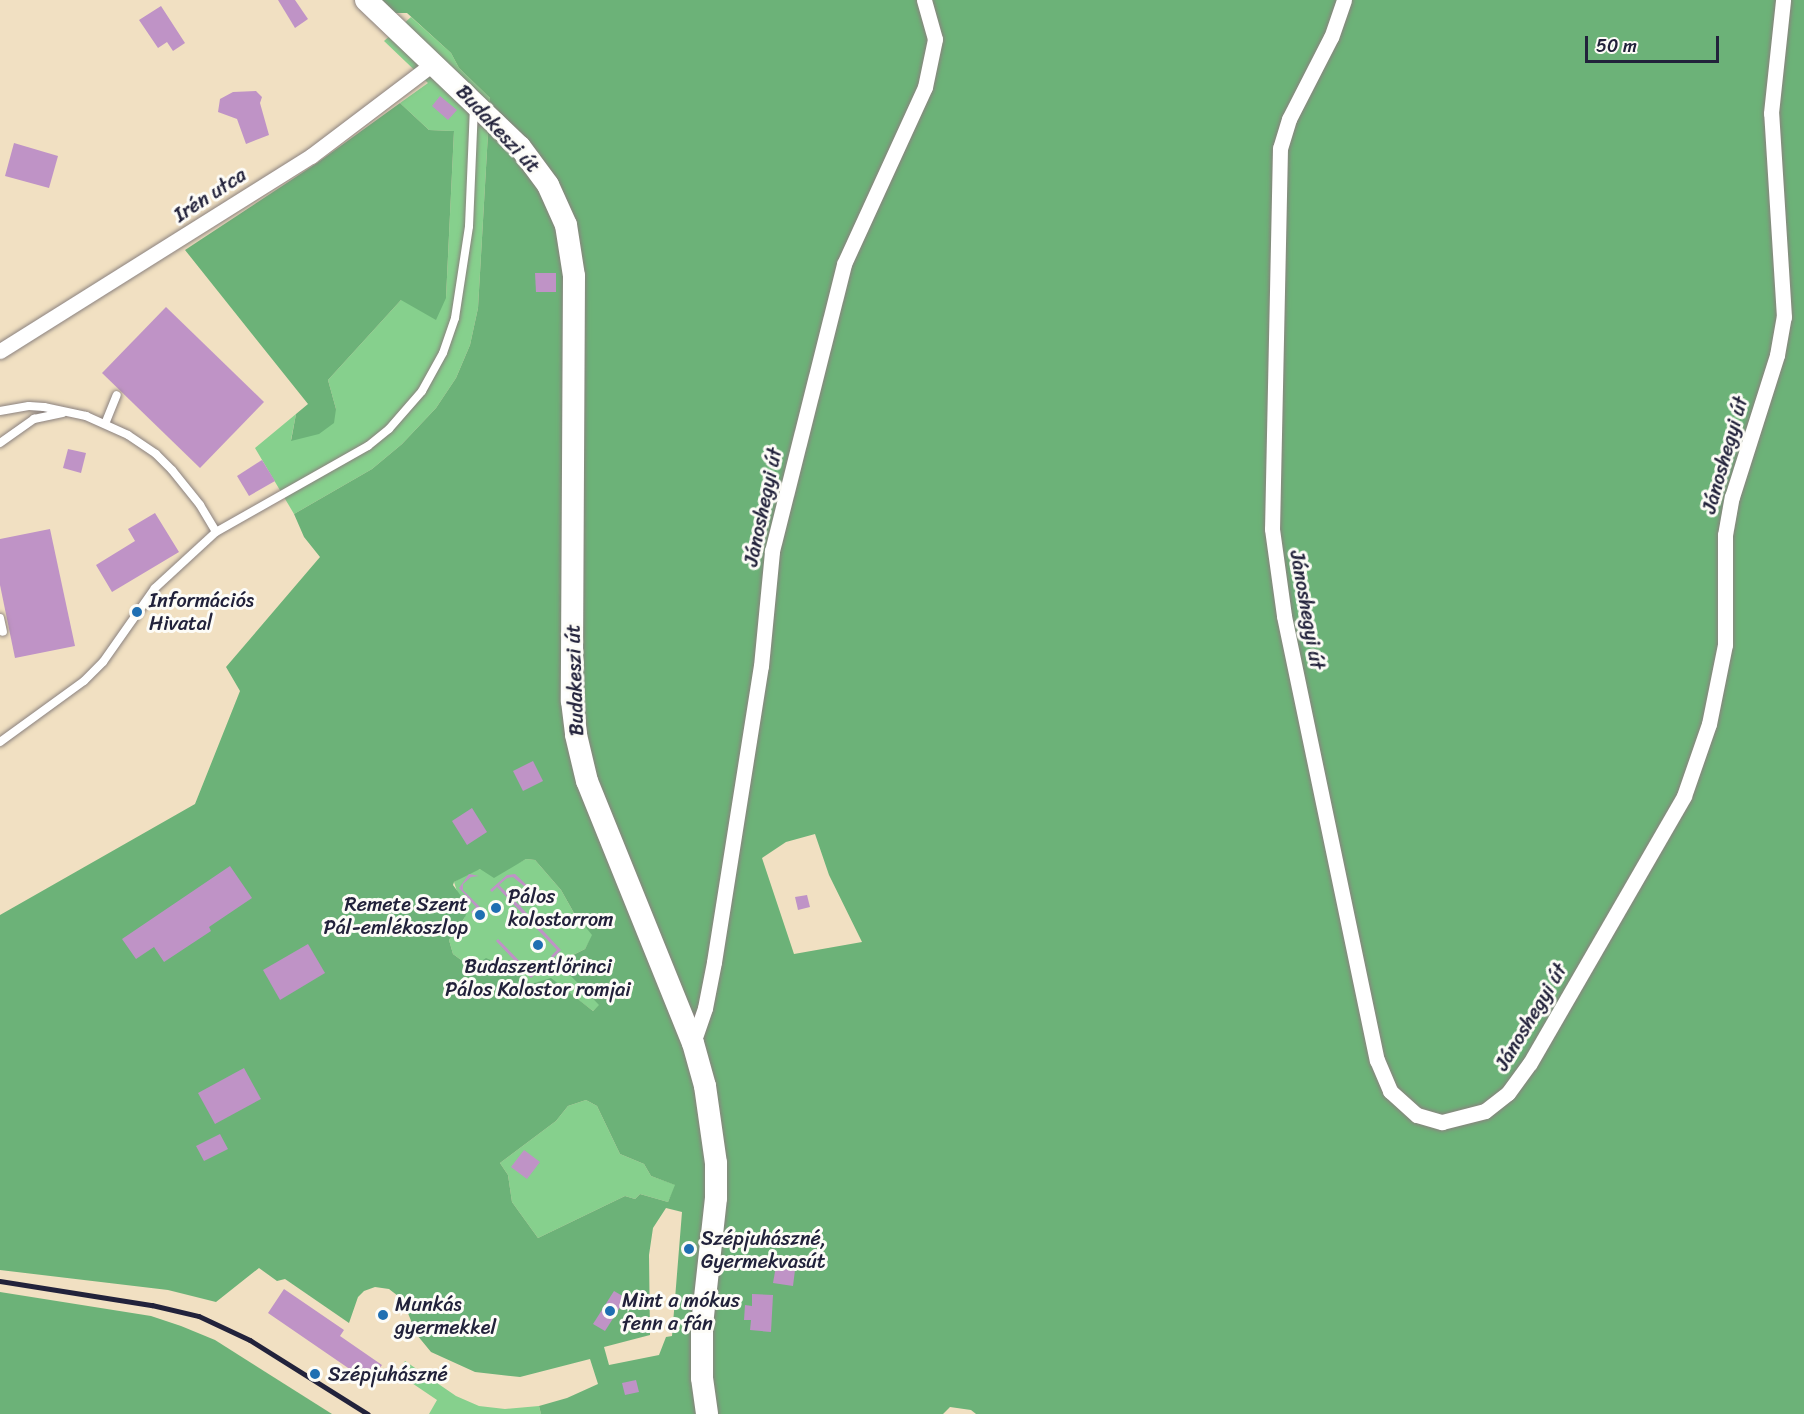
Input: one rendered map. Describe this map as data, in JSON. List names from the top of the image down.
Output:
{
  "streets": {
    "main road": ["Budakeszi út"],
    "street": ["Irén utca", "Jánoshegyi út"]
  },
  "crossings": [
    ["Budakeszi út", "Irén utca"],
    ["Budakeszi út", "Jánoshegyi út"]
  ],
  "places": [
    "Információs Hivatal",
    "Pálos kolostorrom",
    "Remete Szent Pál-emlékoszlop",
    "Budaszentlőrinci Pálos Kolostor romjai",
    "Szépjuhászné, Gyermekvasút",
    "Mint a mókus fenn a fán",
    "Munkás gyermekkel",
    "Szépjuhászné"
  ],
  "scale_bar": "50 m"
}
